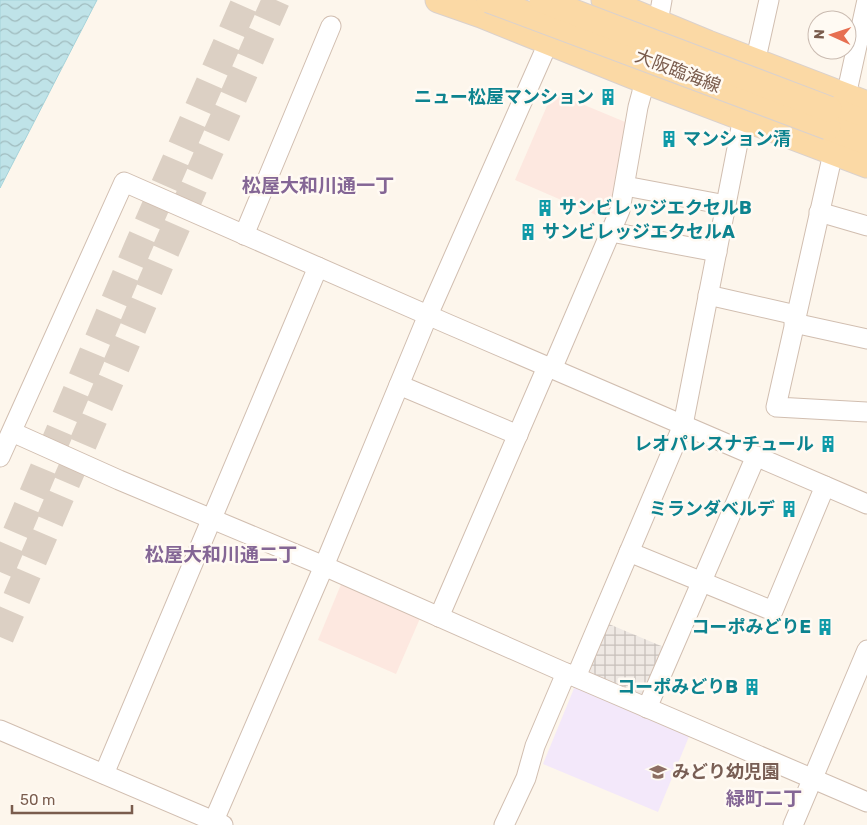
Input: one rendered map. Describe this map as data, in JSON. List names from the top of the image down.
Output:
{
  "streets": {
    "main road": ["大阪臨海線"]
  },
  "districts": ["松屋大和川通一丁", "松屋大和川通二丁", "緑町二丁"],
  "places": {
    "building": [
      "ニュー松屋マンション",
      "マンション清",
      "サンビレッジエクセルB",
      "サンビレッジエクセルA",
      "レオパレスナチュール",
      "ミランダベルデ",
      "コーポみどりE",
      "コーポみどりB"
    ],
    "school or university": ["みどり幼児園"]
  },
  "scale_bar": "50 m",
  "north": "left"
}
